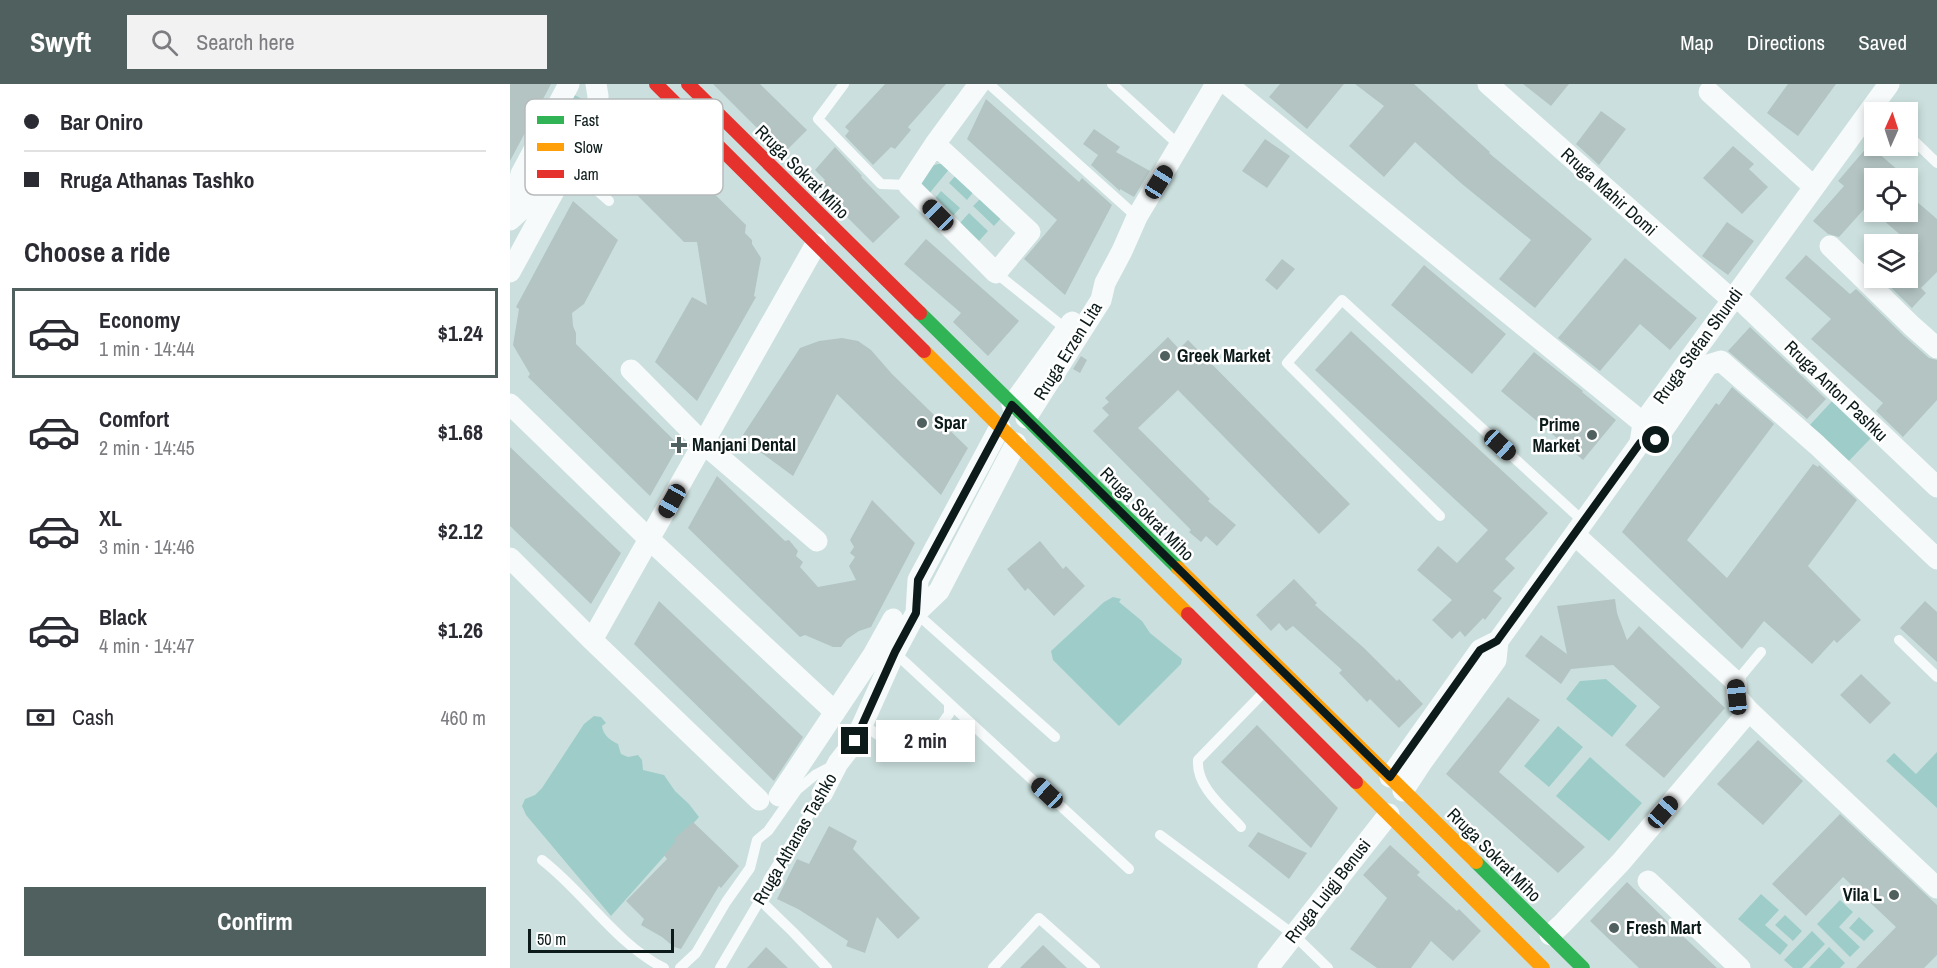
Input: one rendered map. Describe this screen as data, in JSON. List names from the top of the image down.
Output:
{
  "streets": {
    "main road": ["Rruga Sokrat Miho"],
    "street": [
      "Rruga Mahir Domi",
      "Rruga Stefan Shundi",
      "Rruga Erzen Lita",
      "Rruga Anton Pashku",
      "Rruga Athanas Tashko",
      "Rruga Luigj Benusi"
    ]
  },
  "crossings": [
    ["Rruga Sokrat Miho", "Rruga Stefan Shundi"],
    ["Rruga Sokrat Miho", "Rruga Erzen Lita"],
    ["Rruga Mahir Domi", "Rruga Stefan Shundi"],
    ["Rruga Mahir Domi", "Rruga Anton Pashku"],
    ["Rruga Stefan Shundi", "Rruga Anton Pashku"]
  ],
  "places": {
    "other": [
      "Greek Market",
      "Spar",
      "Prime Market",
      "Vila L",
      "Fresh Mart"
    ],
    "health": ["Manjani Dental"]
  },
  "legend": ["Fast", "Slow", "Jam"],
  "scale_bar": "50 m",
  "north": "top",
  "page": {
    "header": "Swyft",
    "search": "Search here",
    "nav": ["Map", "Directions", "Saved"],
    "banner": ["Bar Oniro", "Rruga Athanas Tashko"],
    "heading": "Choose a ride",
    "list": [
      {
        "name": "Economy",
        "note": "1 min · 14:44",
        "value": "$1.24"
      },
      {
        "name": "Comfort",
        "note": "2 min · 14:45",
        "value": "$1.68"
      },
      {
        "name": "XL",
        "note": "3 min · 14:46",
        "value": "$2.12"
      },
      {
        "name": "Black",
        "note": "4 min · 14:47",
        "value": "$1.26"
      }
    ],
    "pay": ["Cash", "460 m"],
    "bubble": "2 min",
    "buttons": "Confirm",
    "scale": "50 m"
  }
}
